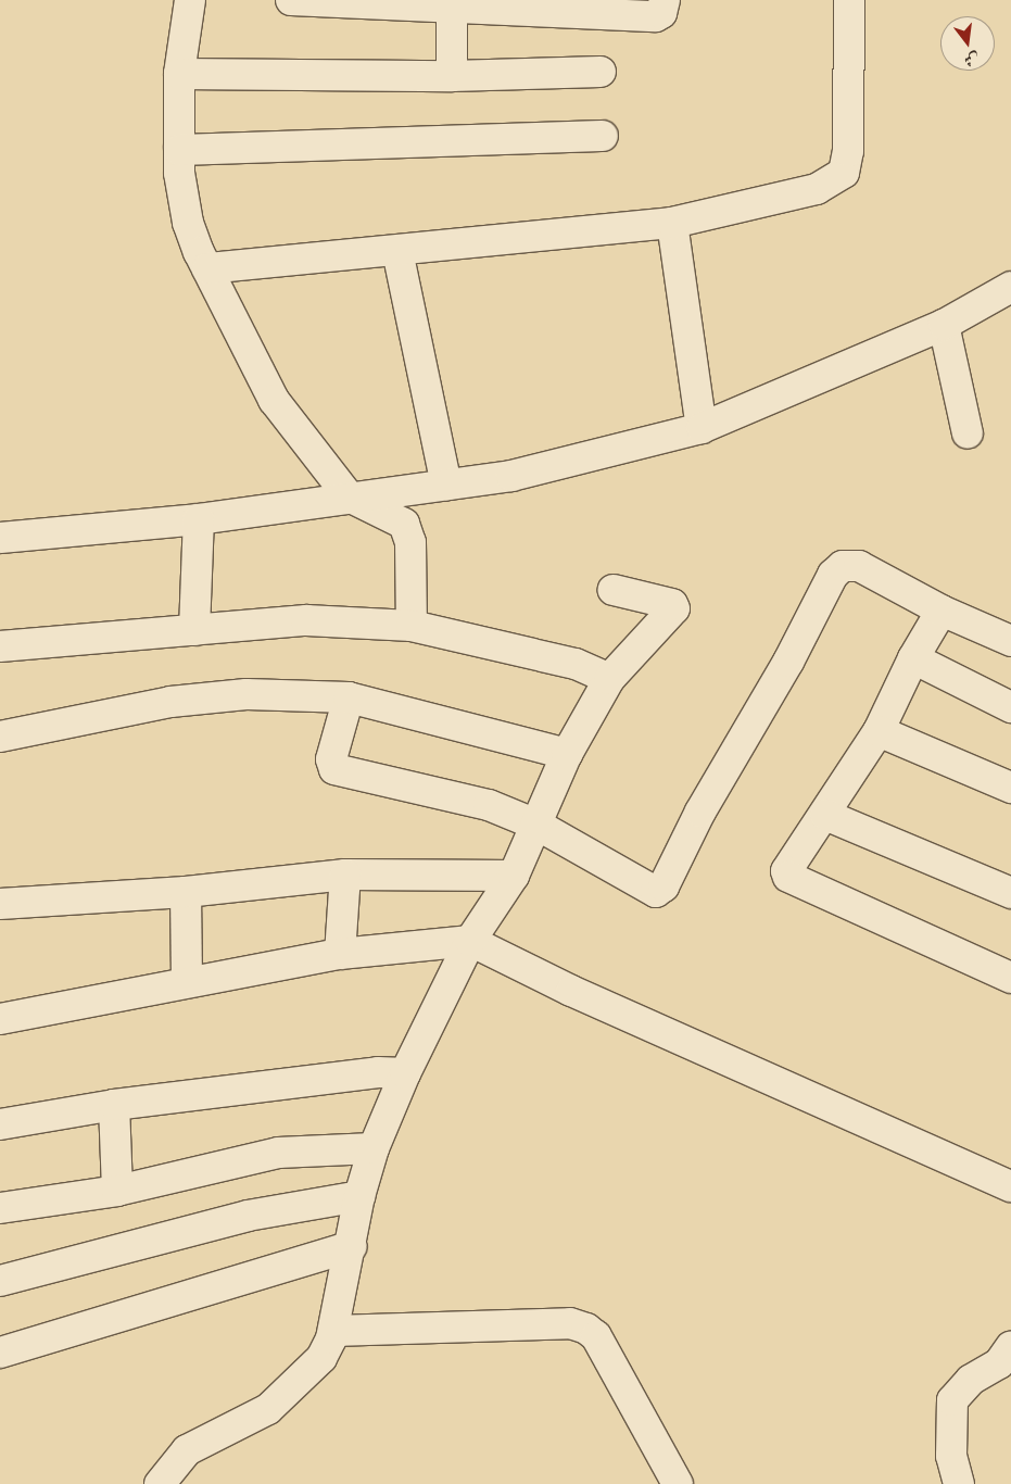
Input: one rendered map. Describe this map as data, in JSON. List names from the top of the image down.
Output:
{
  "north": "bottom"
}
